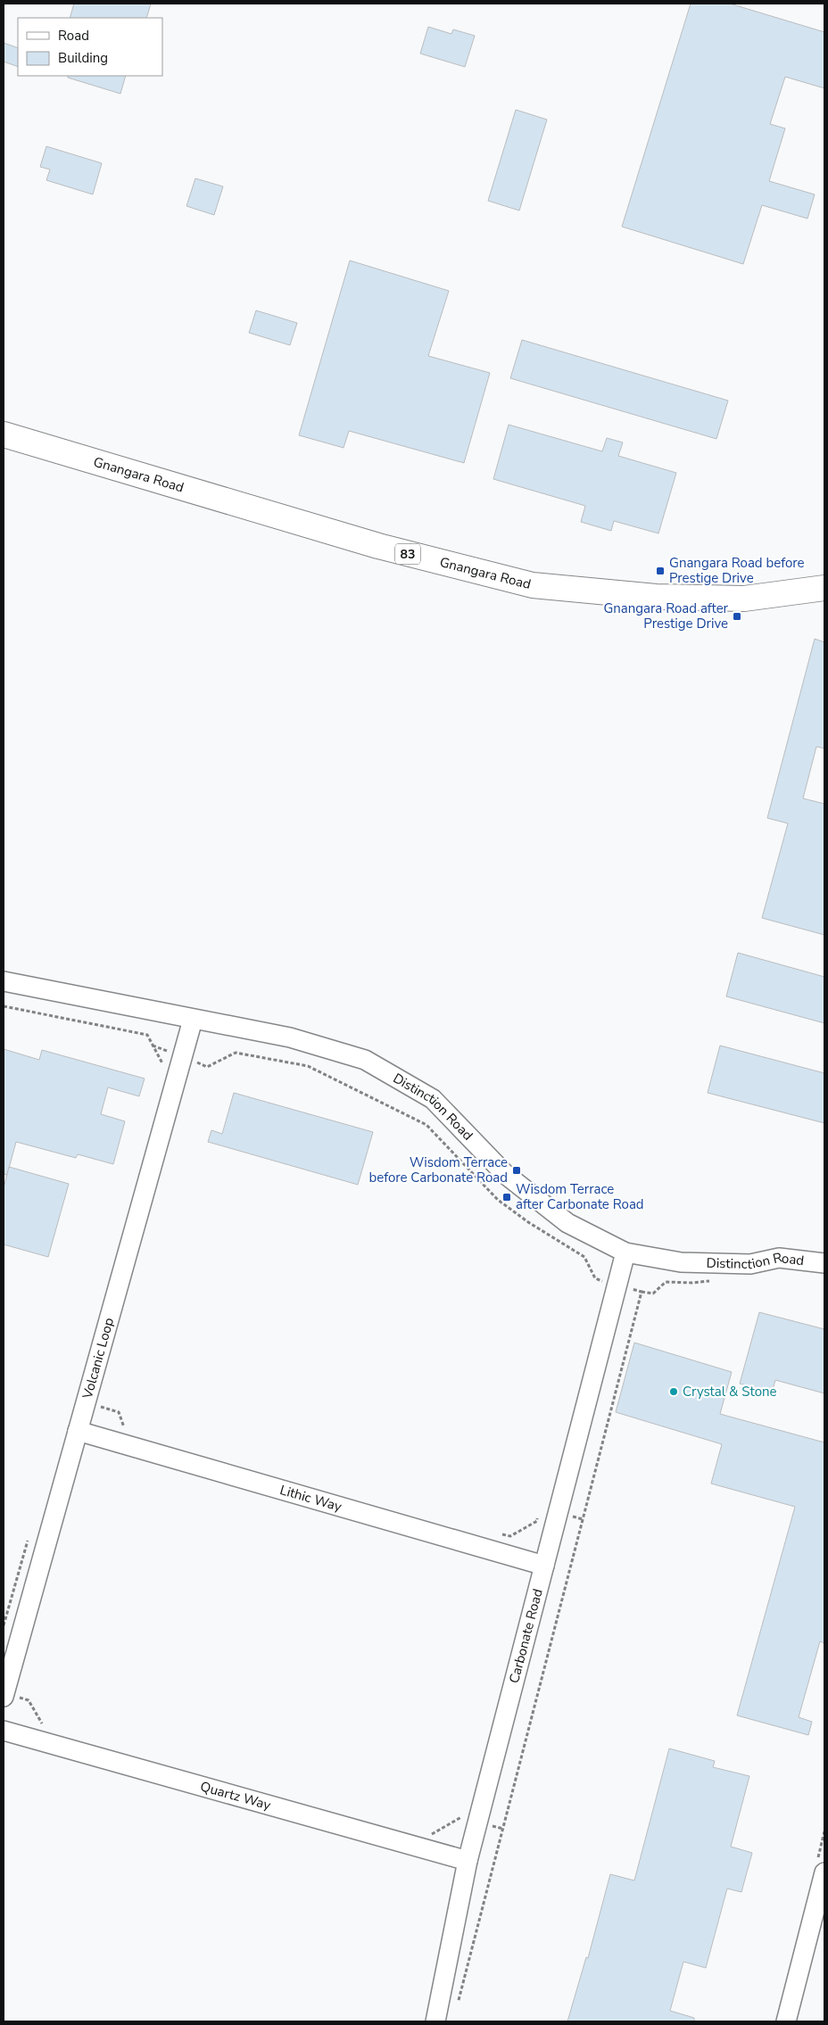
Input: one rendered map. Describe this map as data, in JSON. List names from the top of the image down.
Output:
{
  "streets": {
    "main road": ["Gnangara Road", "83"],
    "street": [
      "Distinction Road",
      "Volcanic Loop",
      "Lithic Way",
      "Carbonate Road",
      "Quartz Way"
    ]
  },
  "crossings": [
    ["Distinction Road", "Volcanic Loop"],
    ["Distinction Road", "Carbonate Road"],
    ["Volcanic Loop", "Lithic Way"],
    ["Lithic Way", "Carbonate Road"],
    ["Carbonate Road", "Quartz Way"]
  ],
  "places": {
    "transit": [
      "Gnangara Road before Prestige Drive",
      "Gnangara Road after Prestige Drive",
      "Wisdom Terrace before Carbonate Road",
      "Wisdom Terrace after Carbonate Road"
    ],
    "other": ["Crystal & Stone"]
  },
  "legend": ["Road", "Building"]
}
